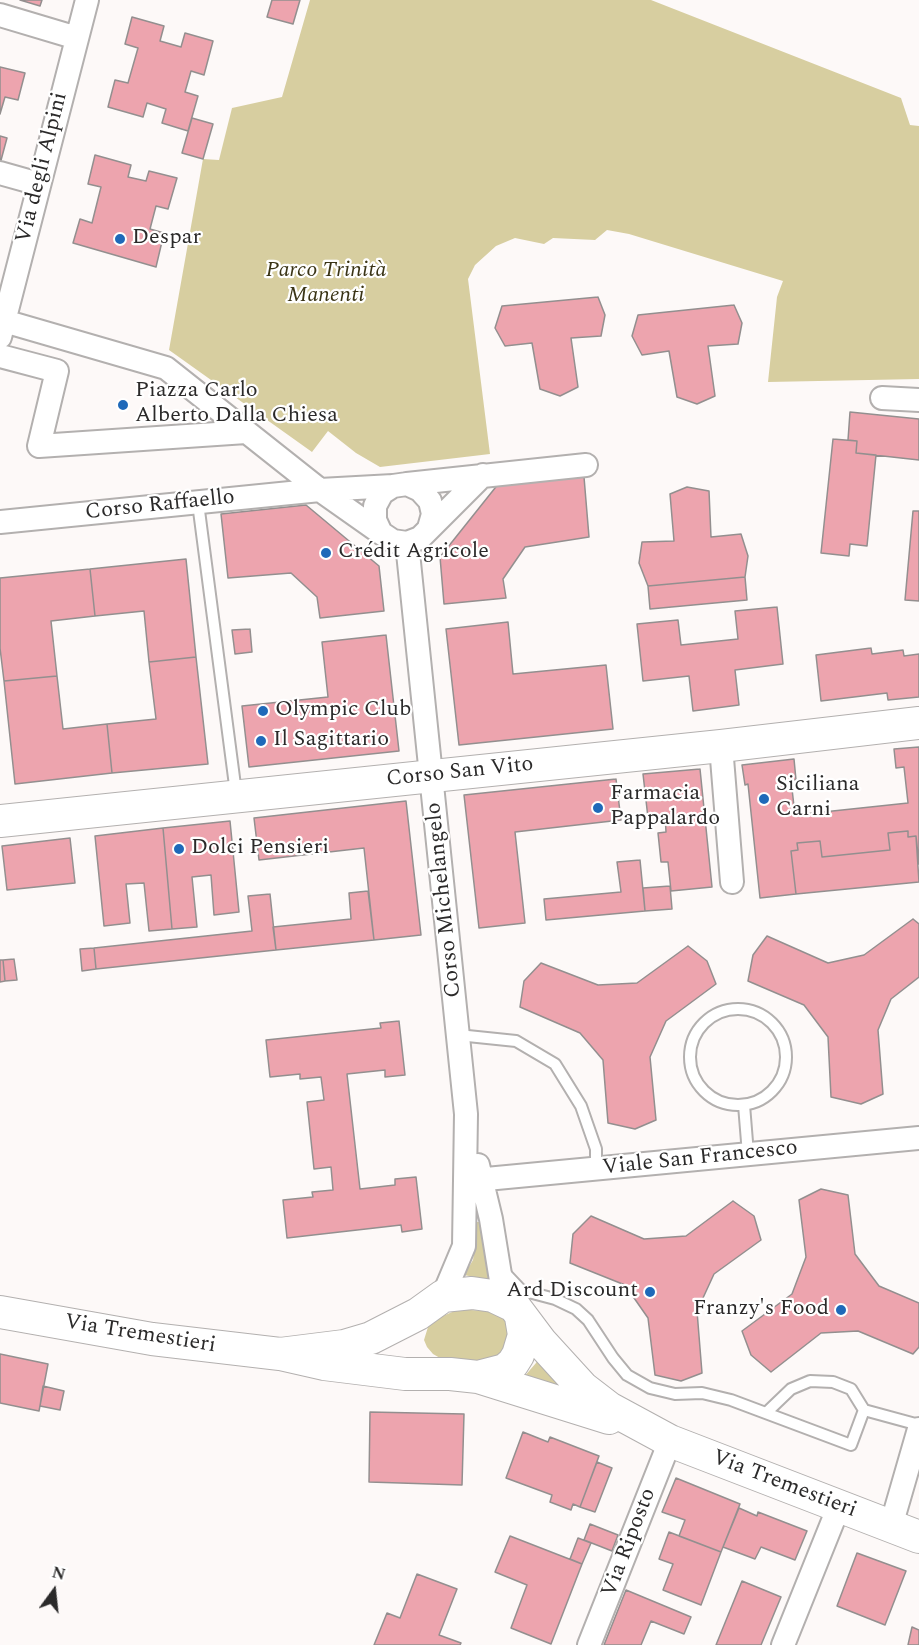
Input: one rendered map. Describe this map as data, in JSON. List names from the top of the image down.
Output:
{
  "streets": {
    "main road": ["Corso San Vito", "Via Tremestieri"],
    "street": [
      "Via degli Alpini",
      "Corso Raffaello",
      "Corso Michelangelo",
      "Viale San Francesco",
      "Via Riposto"
    ]
  },
  "crossings": [
    ["Corso Raffaello", "Corso Michelangelo"],
    ["Corso San Vito", "Corso Michelangelo"],
    ["Corso Michelangelo", "Viale San Francesco"],
    ["Via Tremestieri", "Via Riposto"]
  ],
  "parks": ["Parco Trinità Manenti"],
  "places": [
    "Despar",
    "Piazza Carlo Alberto Dalla Chiesa",
    "Crédit Agricole",
    "Olympic Club",
    "Il Sagittario",
    "Siciliana Carni",
    "Farmacia Pappalardo",
    "Dolci Pensieri",
    "Ard Discount",
    "Franzy's Food"
  ],
  "north": "top"
}
